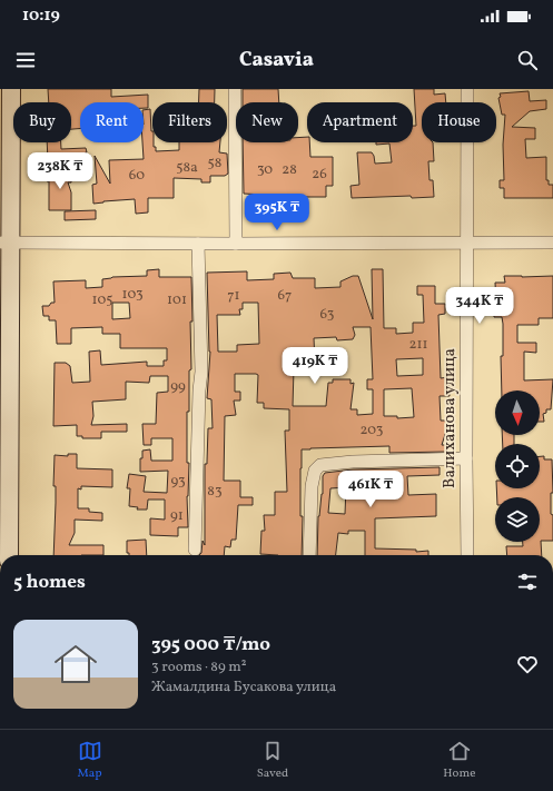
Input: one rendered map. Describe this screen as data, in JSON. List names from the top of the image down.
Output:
{
  "streets": {
    "street": ["Валиханова улица"]
  },
  "house_numbers": [
    "58",
    "58а",
    "30",
    "28",
    "26",
    "60",
    "103",
    "71",
    "67",
    "105",
    "101",
    "63",
    "211",
    "99",
    "203",
    "93",
    "83",
    "91"
  ],
  "north": "bottom",
  "page": {
    "status": "10:19",
    "header": "Casavia",
    "chip": [
      "Buy",
      "Rent",
      "Filters",
      "New",
      "Apartment",
      "House"
    ],
    "price": [
      "238K ₸",
      "395K ₸",
      "344K ₸",
      "419K ₸",
      "461K ₸"
    ],
    "heading": "5 homes",
    "list": [
      {
        "name": "395 000 ₸/mo",
        "note": "3 rooms · 89 m² · Жамалдина Бусакова улица"
      }
    ],
    "tabs": ["Map", "Saved", "Home"]
  }
}
